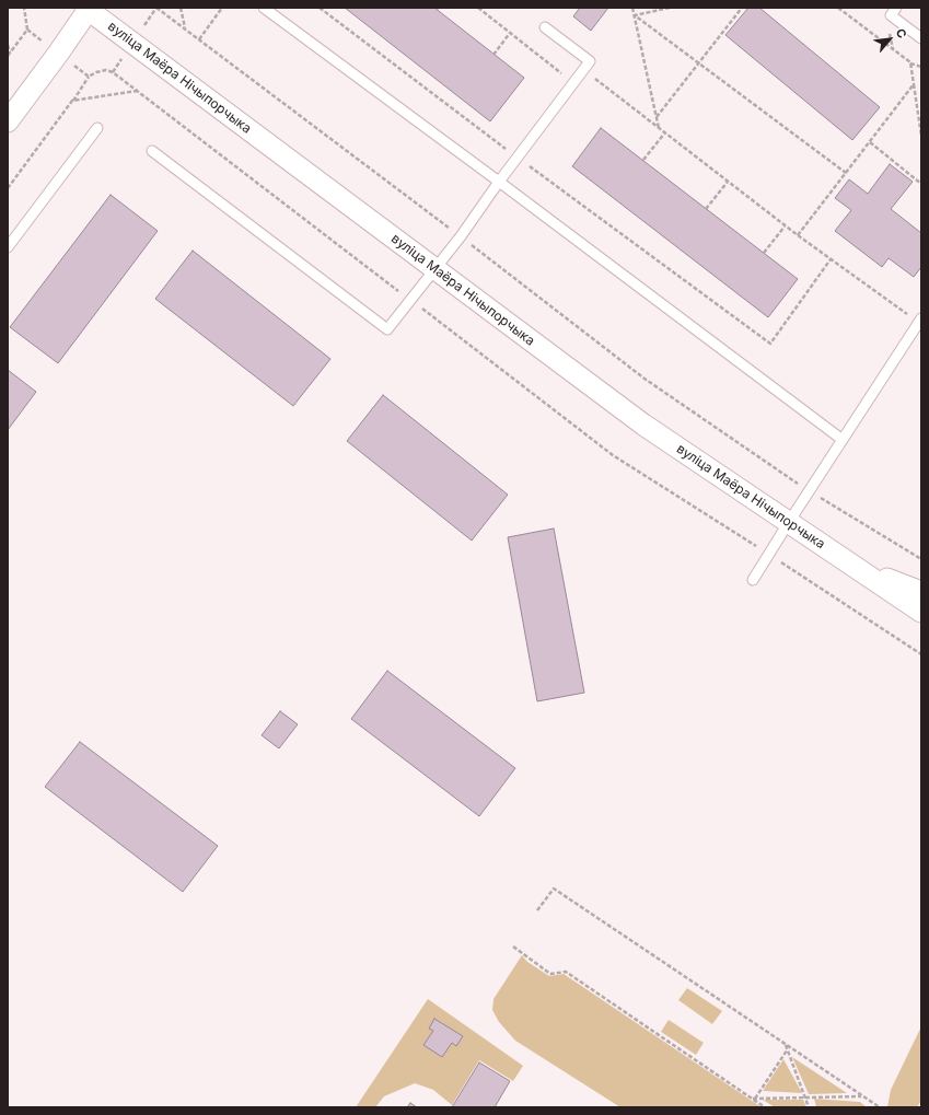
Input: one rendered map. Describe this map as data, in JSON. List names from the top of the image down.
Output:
{
  "streets": {
    "street": ["вуліца Маёра Нічыпорчыка"]
  },
  "north": "top right"
}
